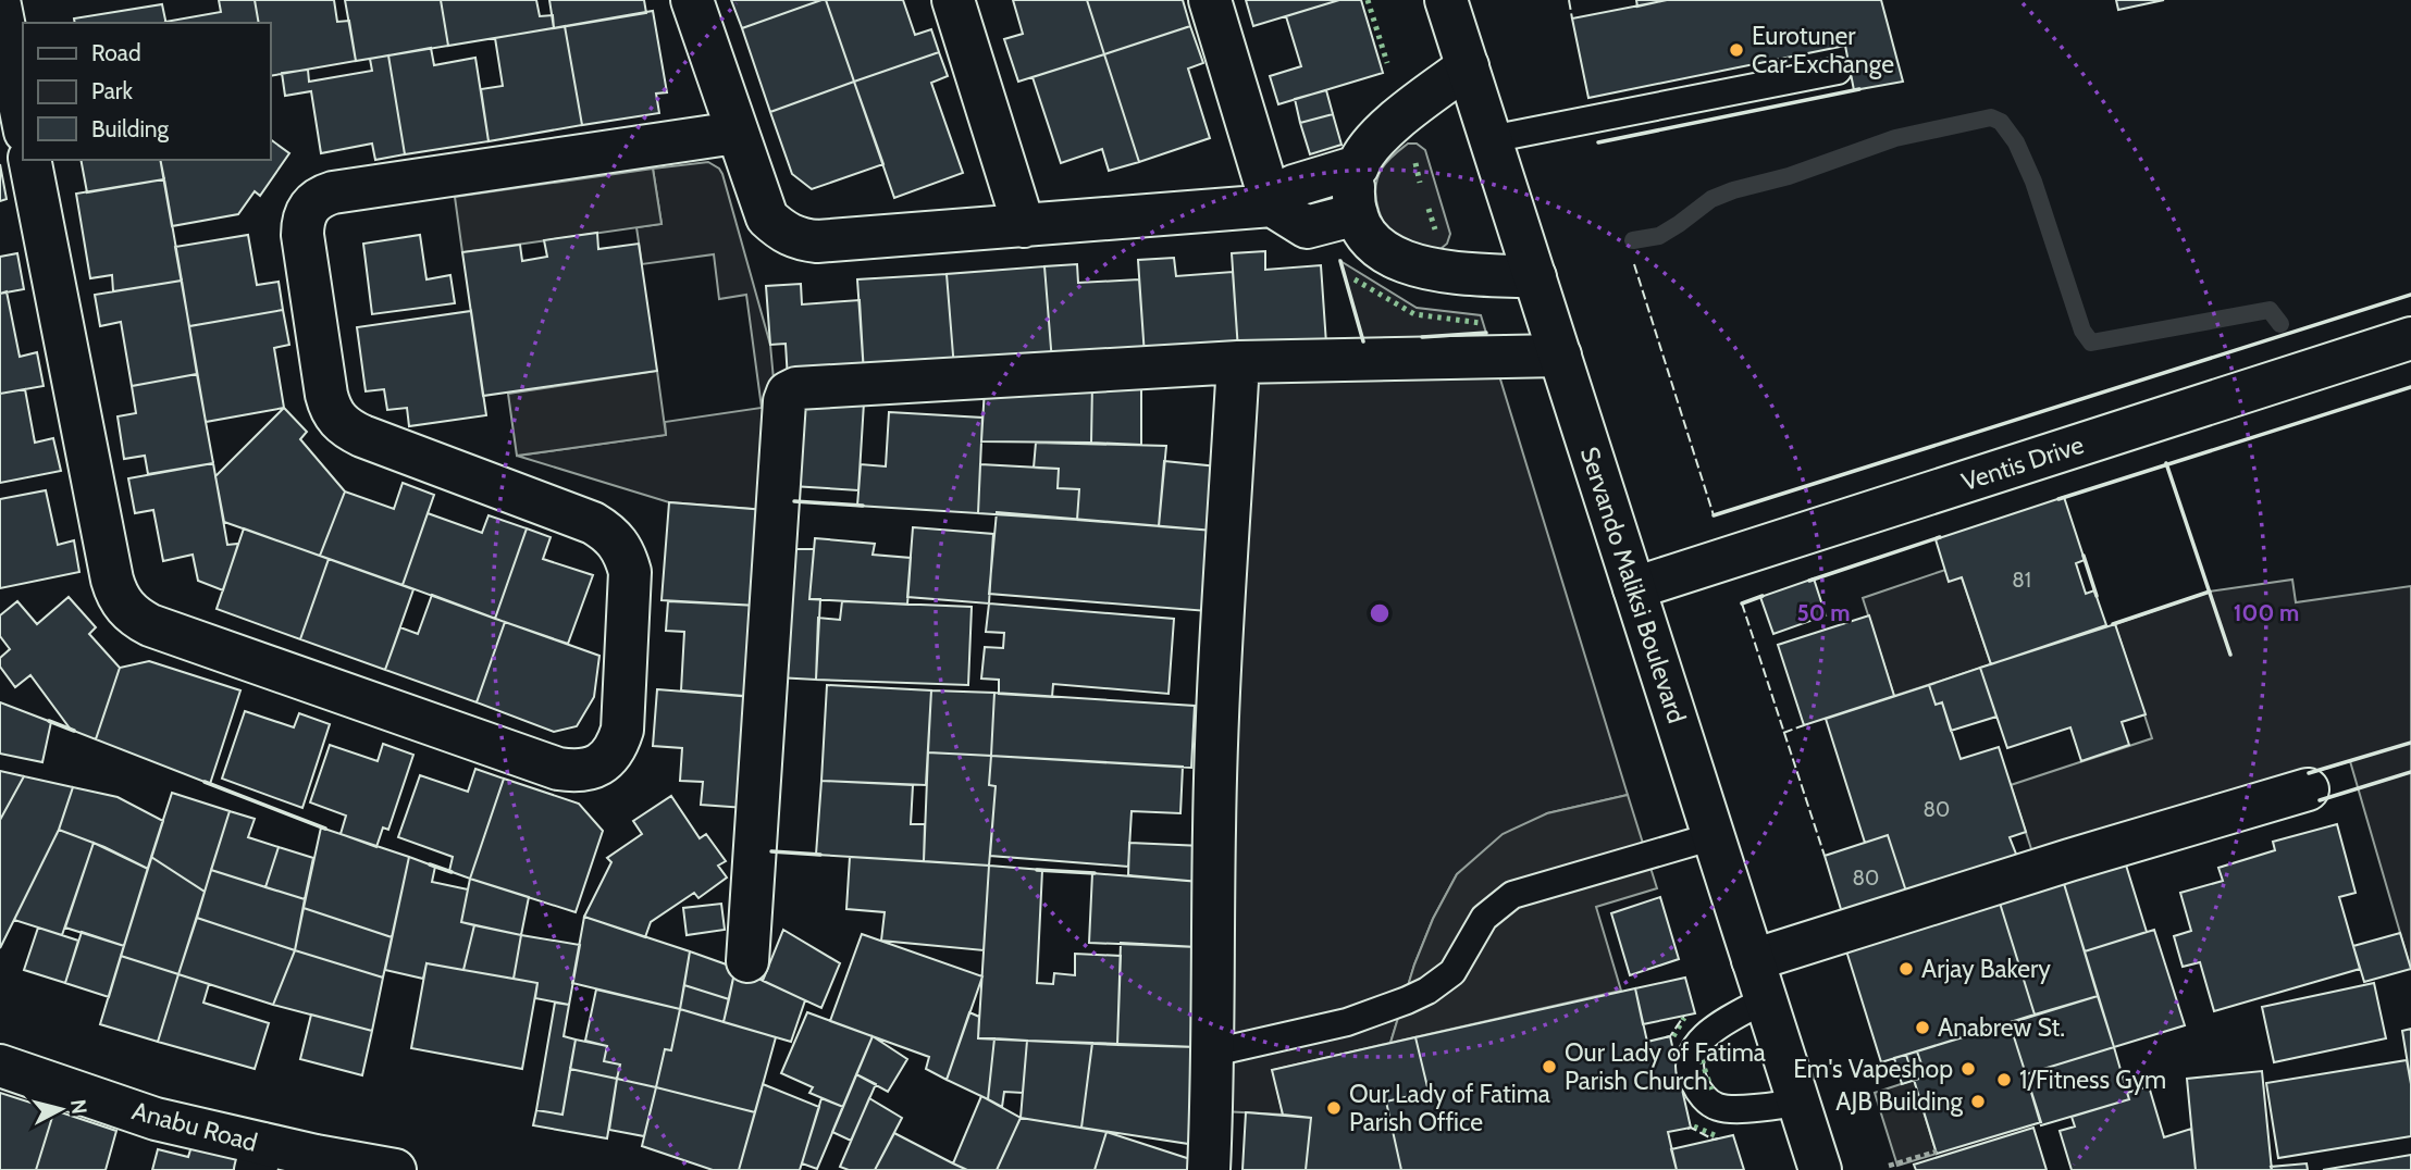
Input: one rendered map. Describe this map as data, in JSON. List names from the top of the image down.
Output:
{
  "streets": {
    "street": ["Ventis Drive", "Servando Maliksi Boulevard", "Anabu Road"]
  },
  "crossings": [
    ["Ventis Drive", "Servando Maliksi Boulevard"]
  ],
  "places": [
    "Eurotuner Car Exchange",
    "Arjay Bakery",
    "Anabrew St.",
    "Our Lady of Fatima Parish Church",
    "Em's Vapeshop",
    "1/Fitness Gym",
    "AJB Building",
    "Our Lady of Fatima Parish Office"
  ],
  "house_numbers": ["81", "80", "80"],
  "legend": ["Road", "Park", "Building"],
  "north": "right",
  "rings": ["50 m", "100 m"]
}
